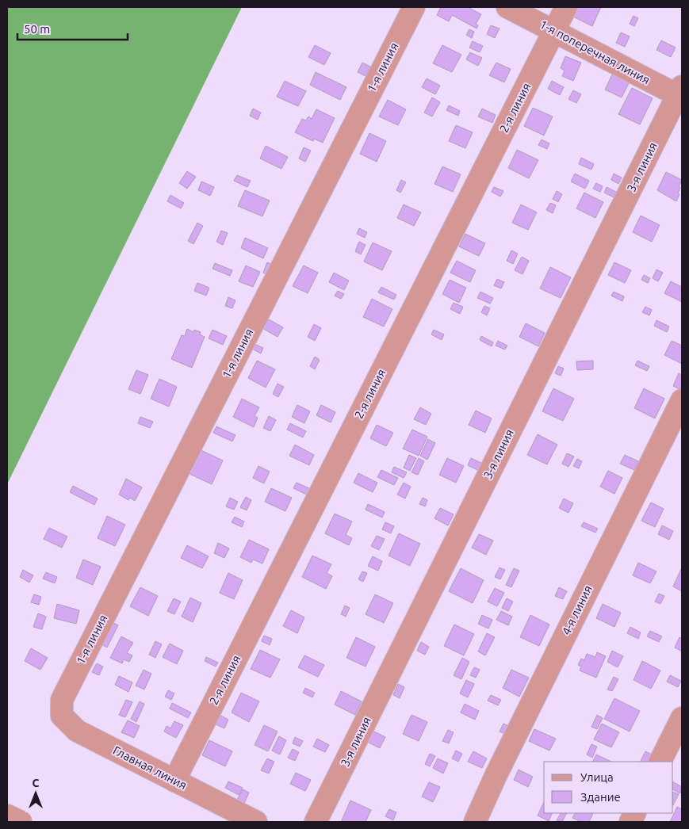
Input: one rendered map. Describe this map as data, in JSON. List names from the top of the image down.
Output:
{
  "streets": {
    "street": [
      "1-я поперечная линия",
      "1-я линия",
      "2-я линия",
      "3-я линия",
      "4-я линия",
      "Главная линия"
    ]
  },
  "crossings": [
    ["1-я поперечная линия", "2-я линия"],
    ["1-я поперечная линия", "3-я линия"],
    ["1-я линия", "Главная линия"],
    ["2-я линия", "Главная линия"]
  ],
  "legend": ["Улица", "Здание"],
  "scale_bar": "50 m",
  "north": "top"
}
